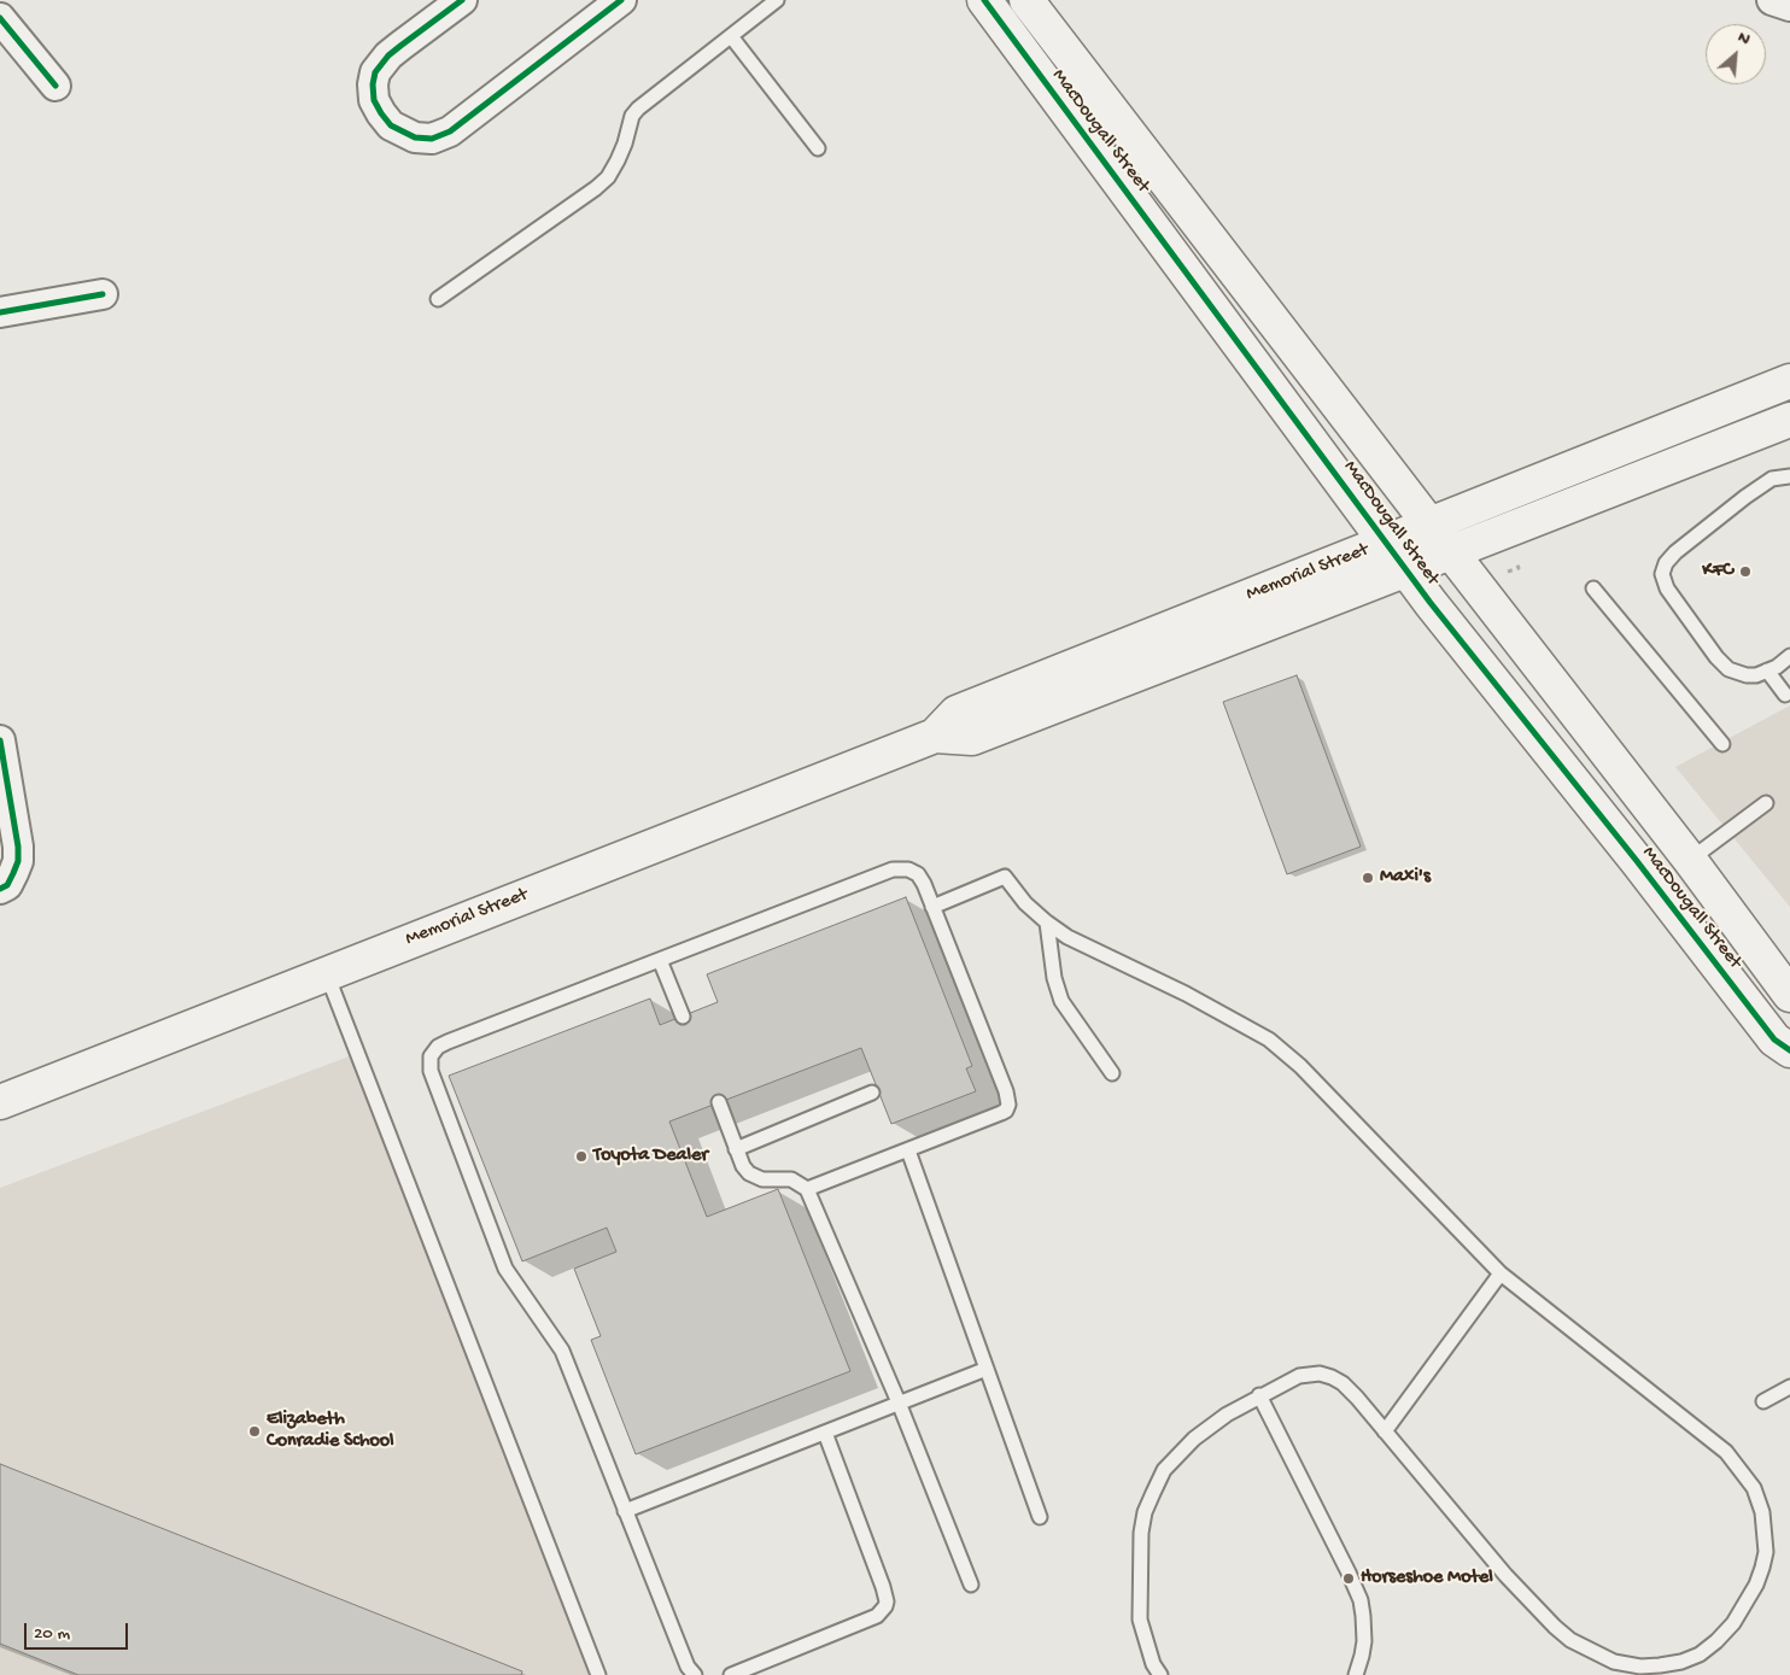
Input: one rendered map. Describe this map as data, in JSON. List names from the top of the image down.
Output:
{
  "streets": {
    "main road": ["MacDougall Street", "Memorial Street"]
  },
  "crossings": [
    ["MacDougall Street", "Memorial Street"]
  ],
  "places": [
    "KFC",
    "Maxi's",
    "Toyota Dealer",
    "Elizabeth Conradie School",
    "Horseshoe Motel"
  ],
  "scale_bar": "20 m",
  "north": "top right"
}
